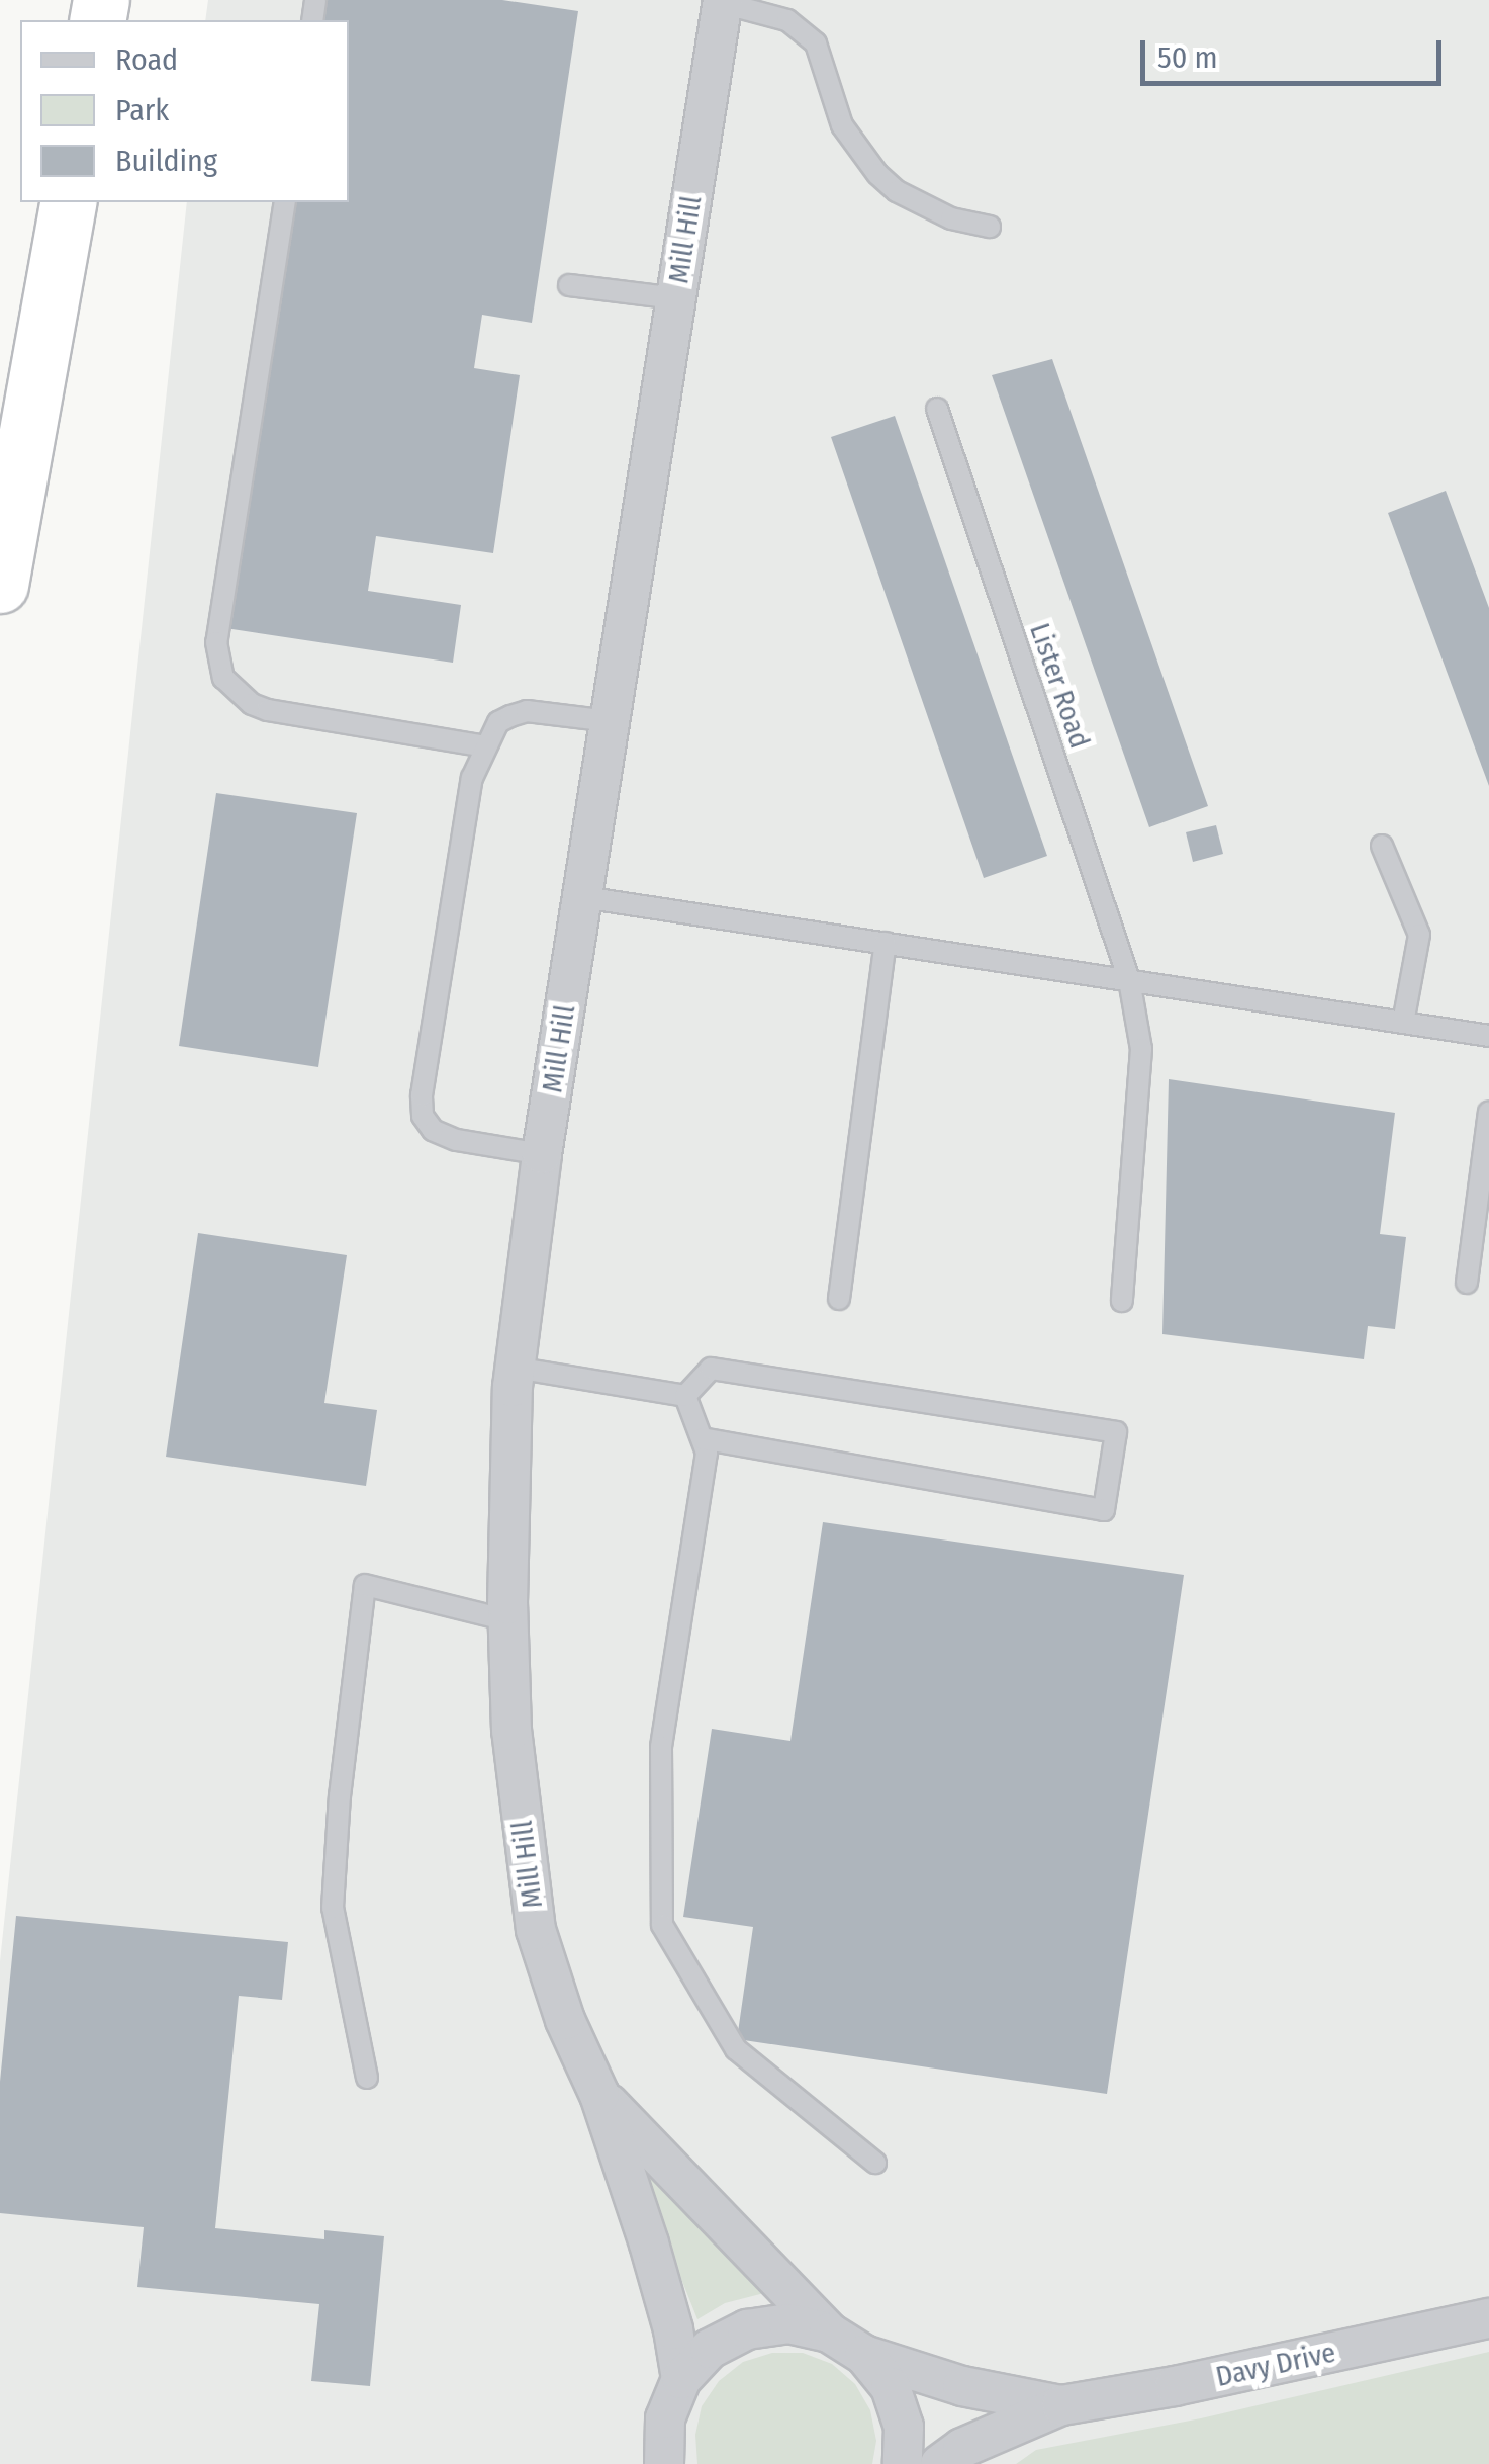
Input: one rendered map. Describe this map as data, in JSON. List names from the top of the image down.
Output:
{
  "streets": {
    "street": ["Mill Hill", "Davy Drive"],
    "lane": ["Lister Road"]
  },
  "legend": ["Road", "Park", "Building"],
  "scale_bar": "50 m"
}
